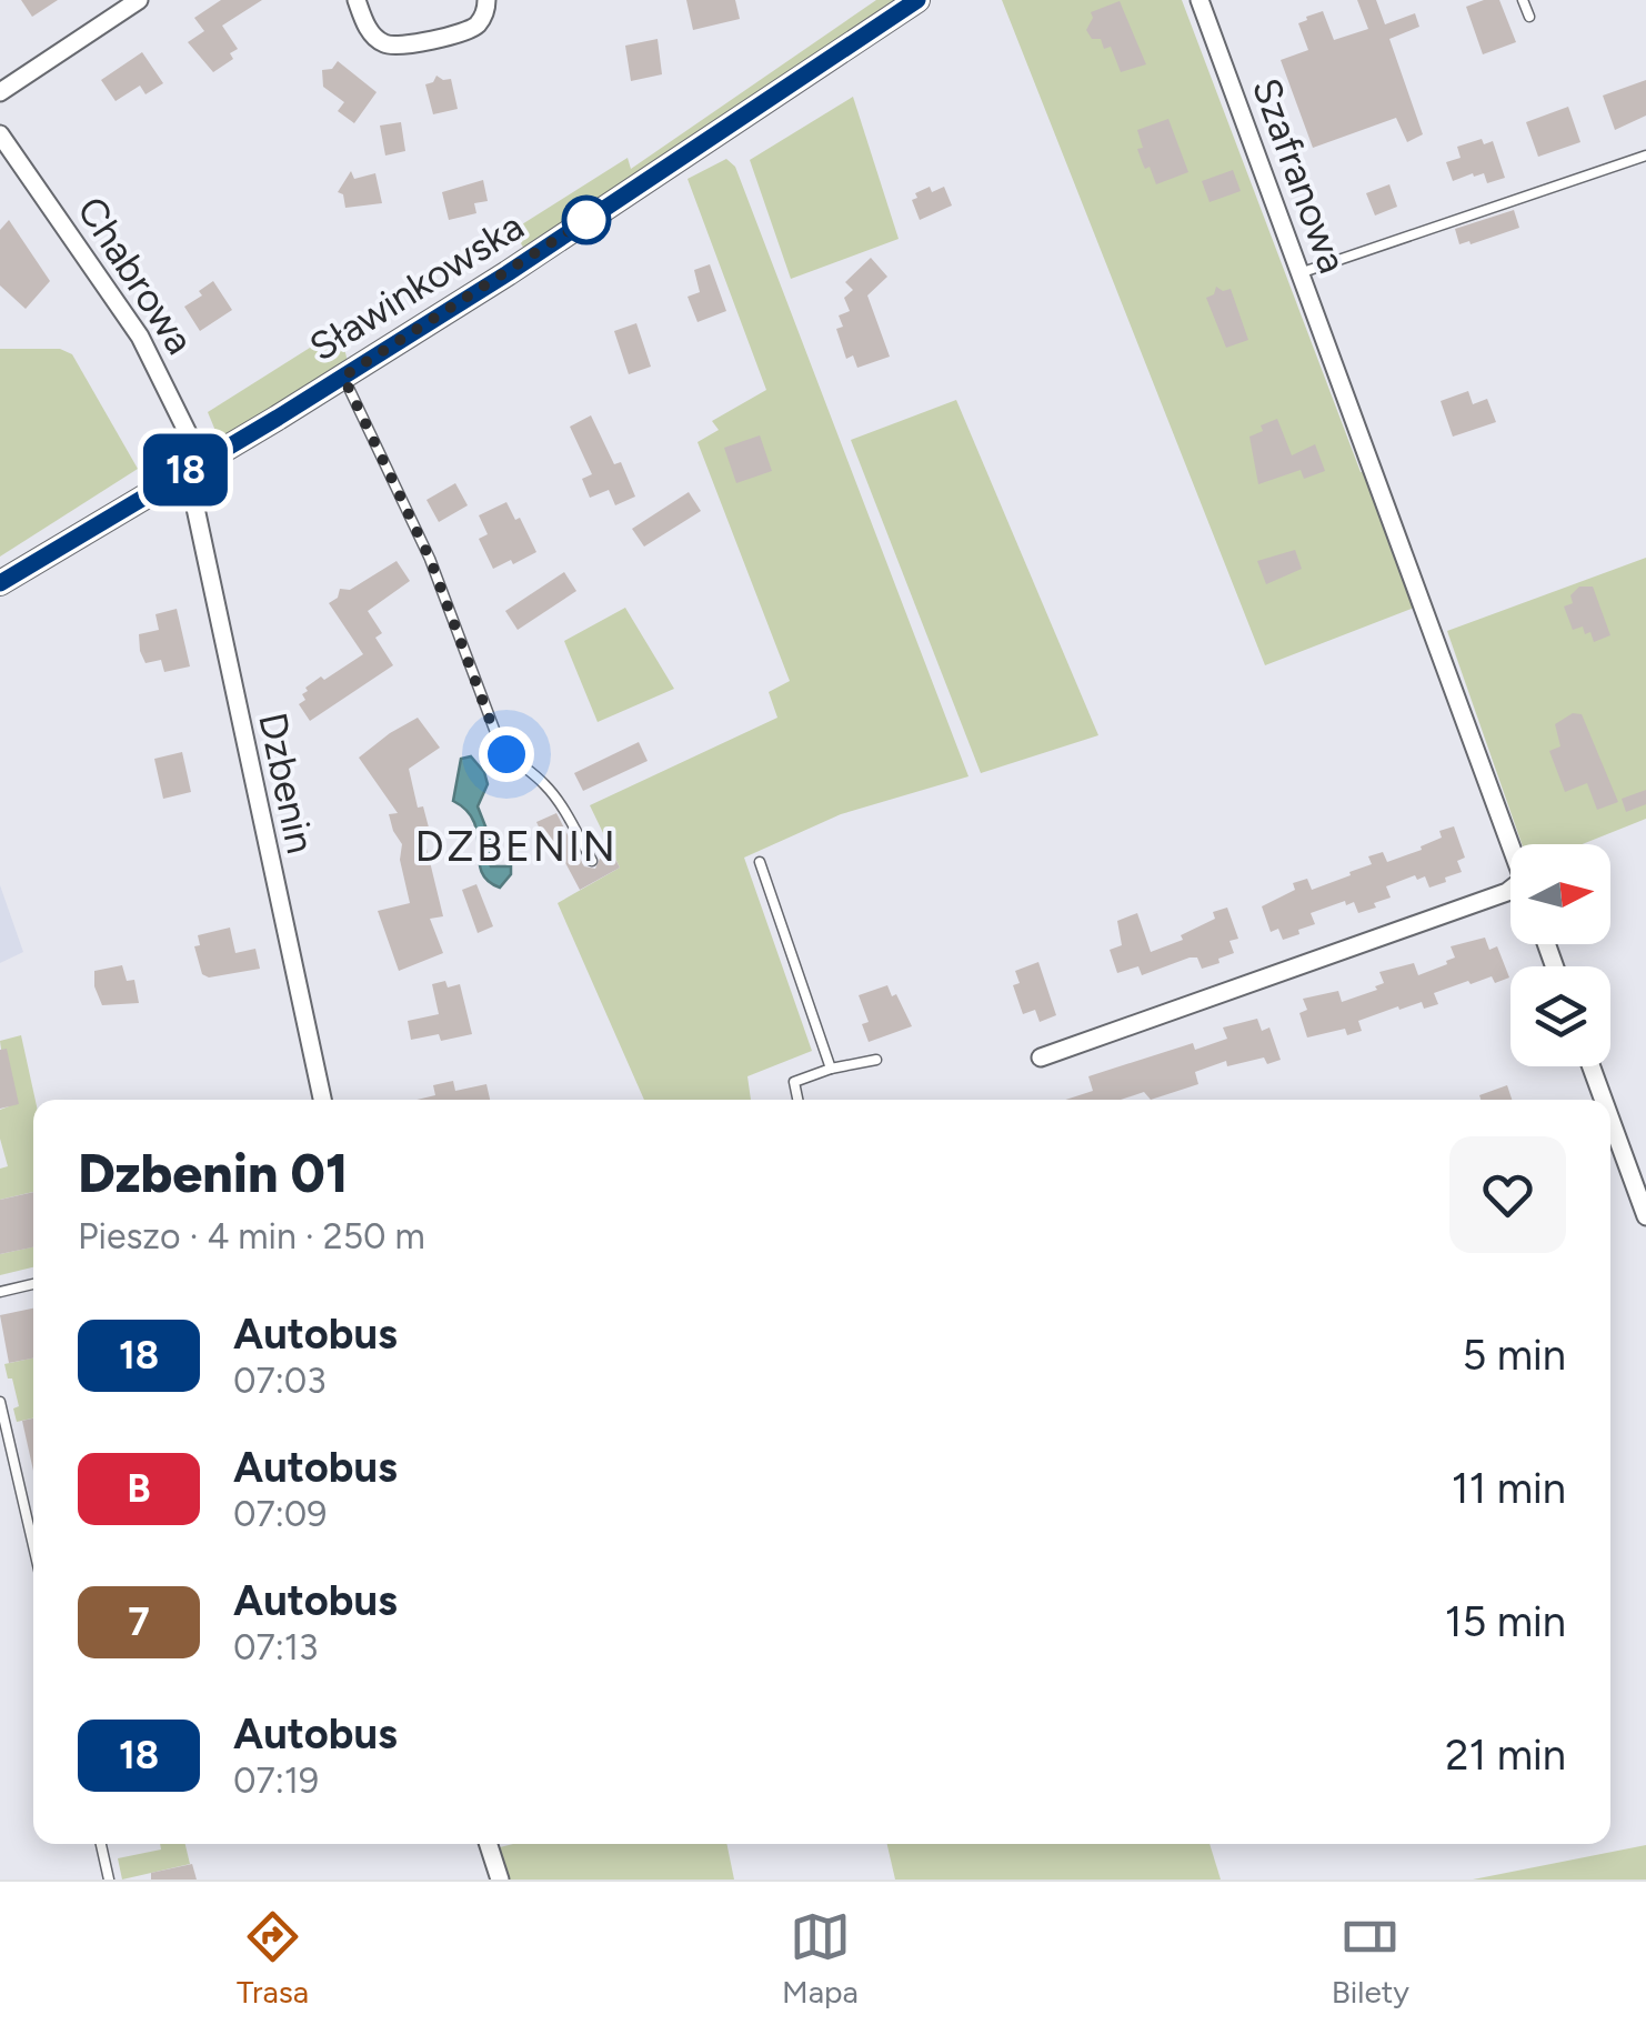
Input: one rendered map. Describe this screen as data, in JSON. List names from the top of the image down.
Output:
{
  "streets": {
    "street": [
      "Szafranowa",
      "Chabrowa",
      "Sławinkowska",
      "Dzbenin"
    ]
  },
  "crossings": [
    ["Chabrowa", "Sławinkowska"],
    ["Chabrowa", "Dzbenin"],
    ["Sławinkowska", "Dzbenin"]
  ],
  "districts": ["DZBENIN"],
  "lines": ["bus line 18"],
  "north": "right",
  "page": {
    "on_map": "18",
    "heading": ["Dzbenin 01", "Pieszo · 4 min · 250 m"],
    "list": [
      {
        "mark": "18",
        "name": "Autobus",
        "note": "07:03",
        "value": "5 min"
      },
      {
        "mark": "B",
        "name": "Autobus",
        "note": "07:09",
        "value": "11 min"
      },
      {
        "mark": "7",
        "name": "Autobus",
        "note": "07:13",
        "value": "15 min"
      },
      {
        "mark": "18",
        "name": "Autobus",
        "note": "07:19",
        "value": "21 min"
      }
    ],
    "tabs": ["Trasa", "Mapa", "Bilety"]
  }
}
